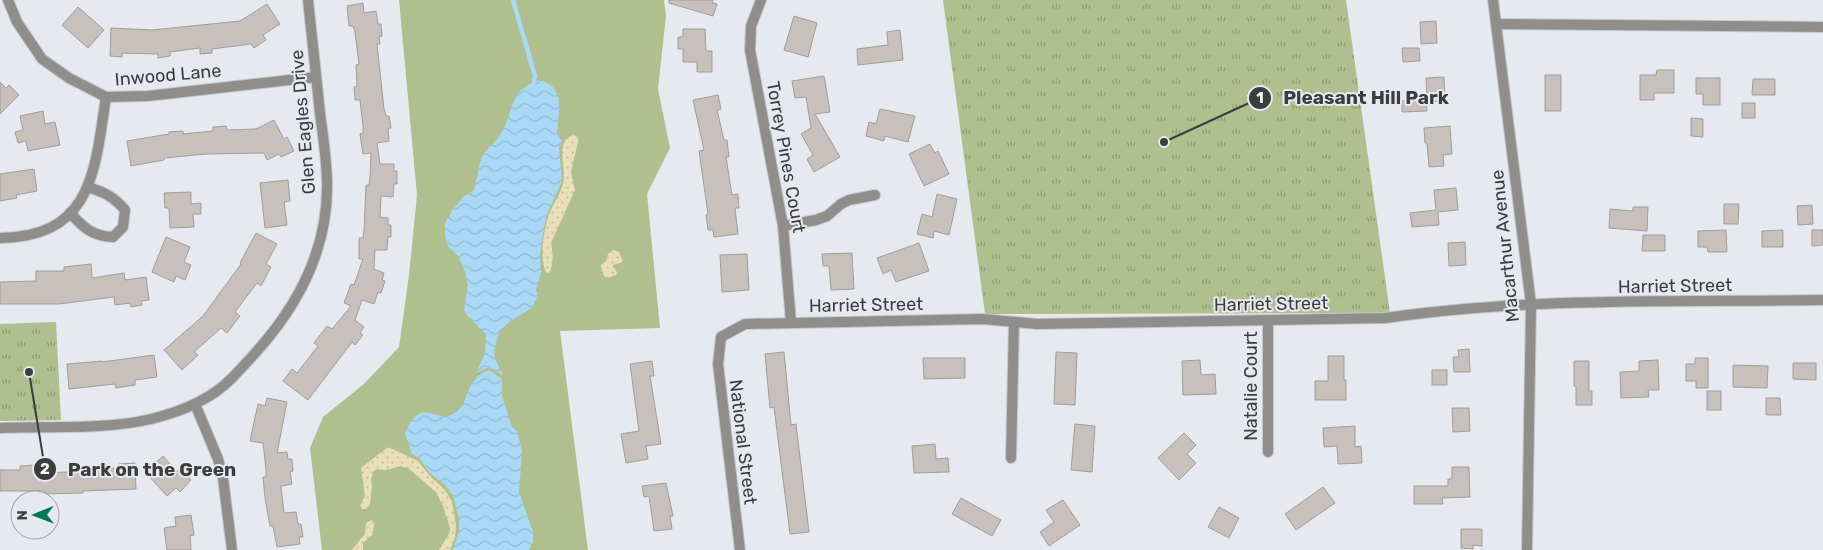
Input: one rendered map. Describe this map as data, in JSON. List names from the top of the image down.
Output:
{
  "streets": {
    "street": [
      "Inwood Lane",
      "Glen Eagles Drive",
      "Torrey Pines Court",
      "Macarthur Avenue",
      "Harriet Street",
      "Natalie Court",
      "National Street"
    ]
  },
  "crossings": [
    ["Inwood Lane", "Glen Eagles Drive"],
    ["Torrey Pines Court", "Harriet Street"],
    ["Macarthur Avenue", "Harriet Street"],
    ["Harriet Street", "Natalie Court"],
    ["Harriet Street", "National Street"]
  ],
  "places": ["Pleasant Hill Park", "Park on the Green"],
  "north": "left"
}
